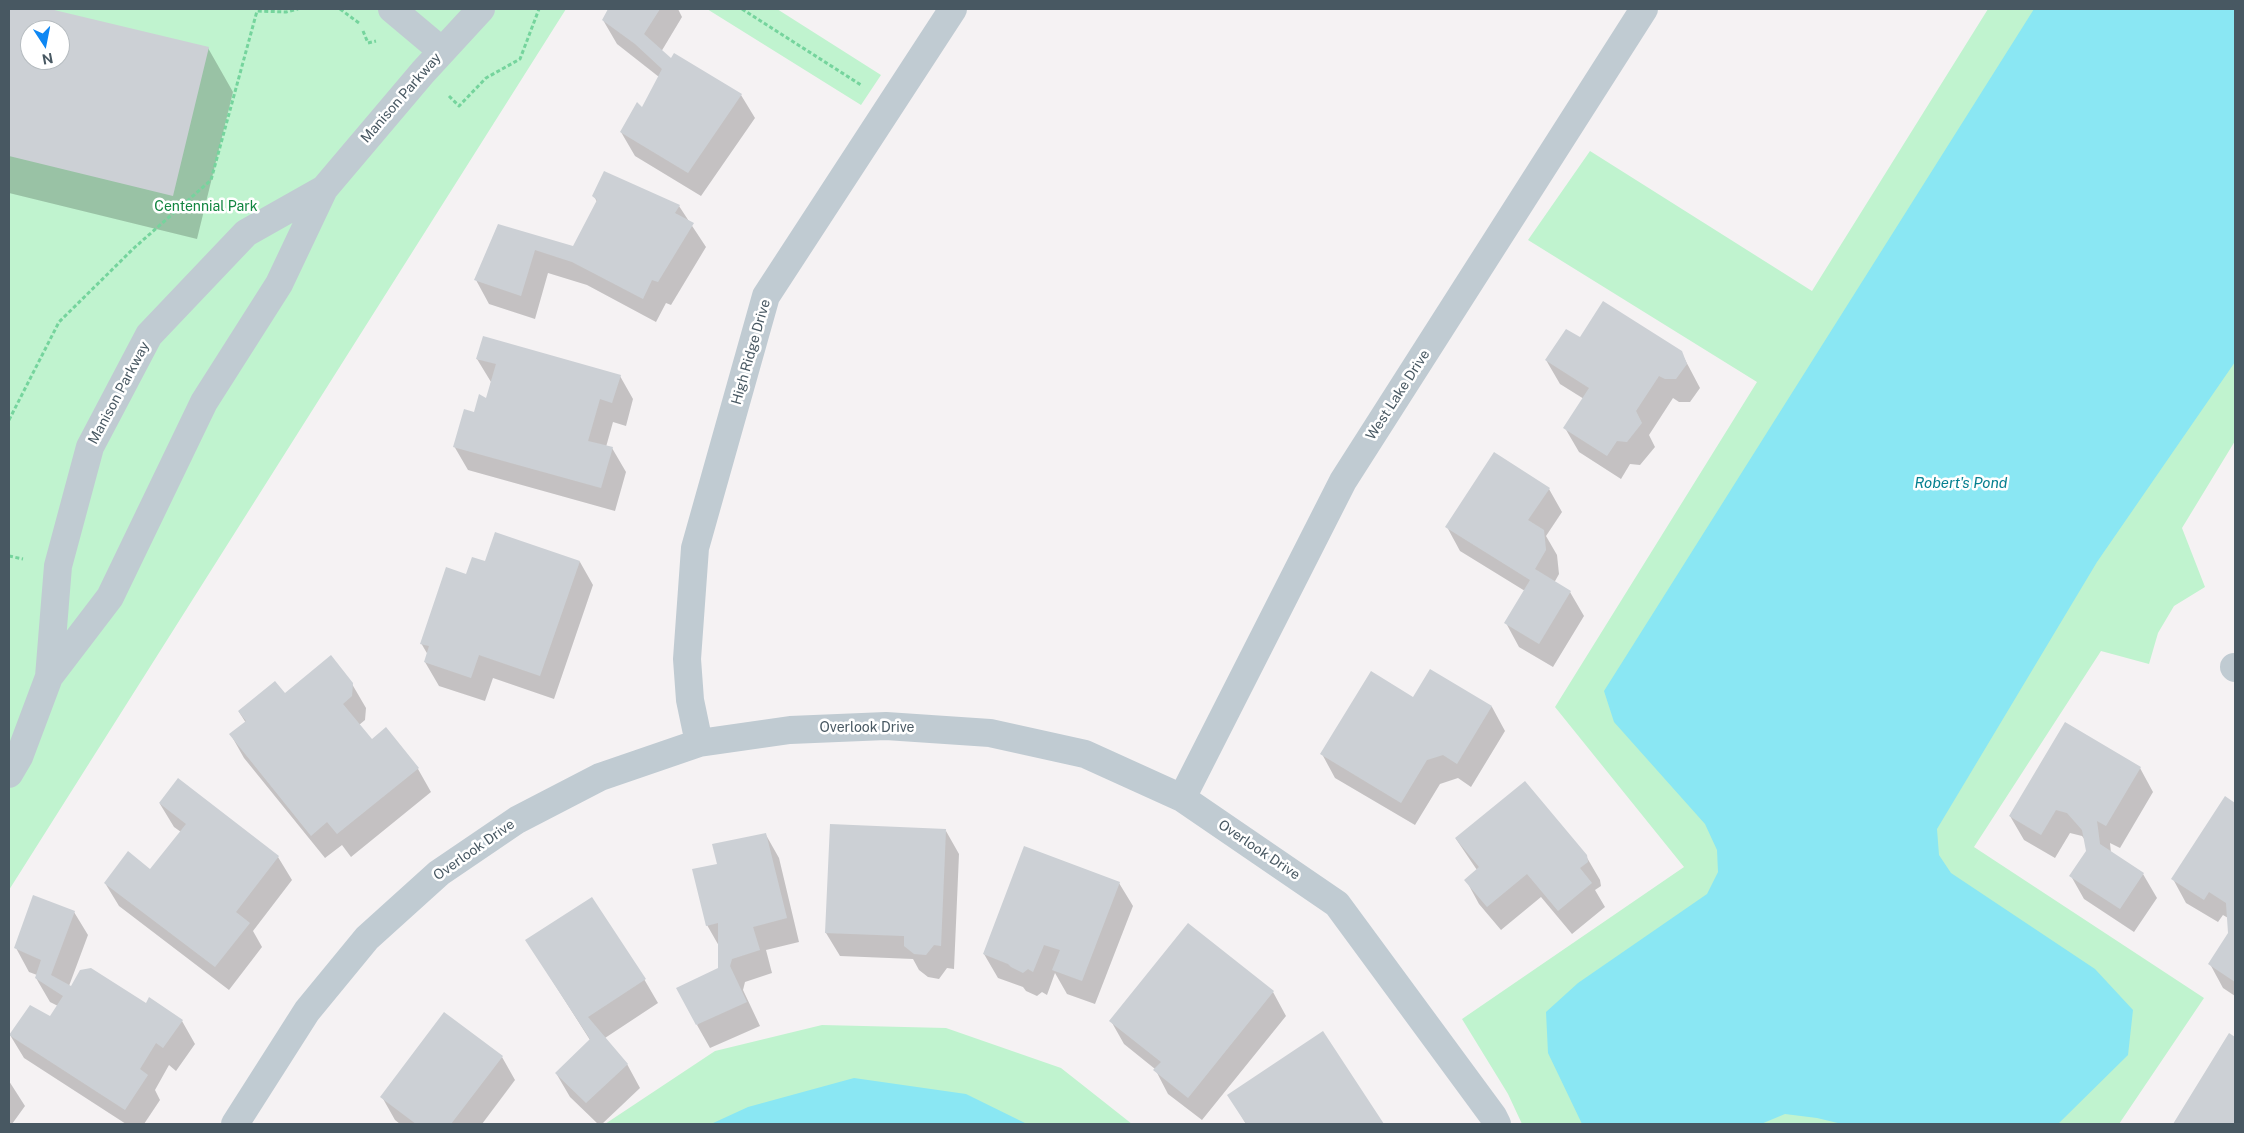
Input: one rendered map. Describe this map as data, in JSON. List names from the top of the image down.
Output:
{
  "streets": {
    "street": [
      "Manison Parkway",
      "High Ridge Drive",
      "West Lake Drive",
      "Overlook Drive"
    ]
  },
  "crossings": [
    ["High Ridge Drive", "Overlook Drive"],
    ["West Lake Drive", "Overlook Drive"]
  ],
  "water": ["Robert's Pond"],
  "parks": ["Centennial Park"],
  "north": "bottom"
}
